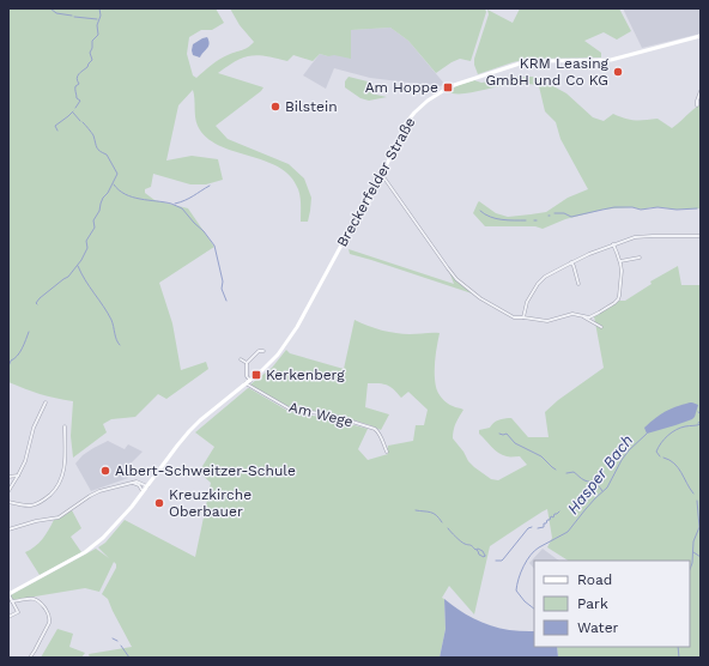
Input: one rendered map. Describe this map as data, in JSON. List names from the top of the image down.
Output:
{
  "streets": {
    "main road": ["Breckerfelder Straße"],
    "street": ["Am Wege"]
  },
  "crossings": [
    ["Breckerfelder Straße", "Am Wege"]
  ],
  "water": ["Hasper Bach"],
  "places": {
    "other": [
      "KRM Leasing GmbH und Co KG",
      "Bilstein",
      "Albert-Schweitzer-Schule",
      "Kreuzkirche Oberbauer"
    ],
    "transit": ["Am Hoppe", "Kerkenberg"]
  },
  "legend": ["Road", "Park", "Water"]
}
